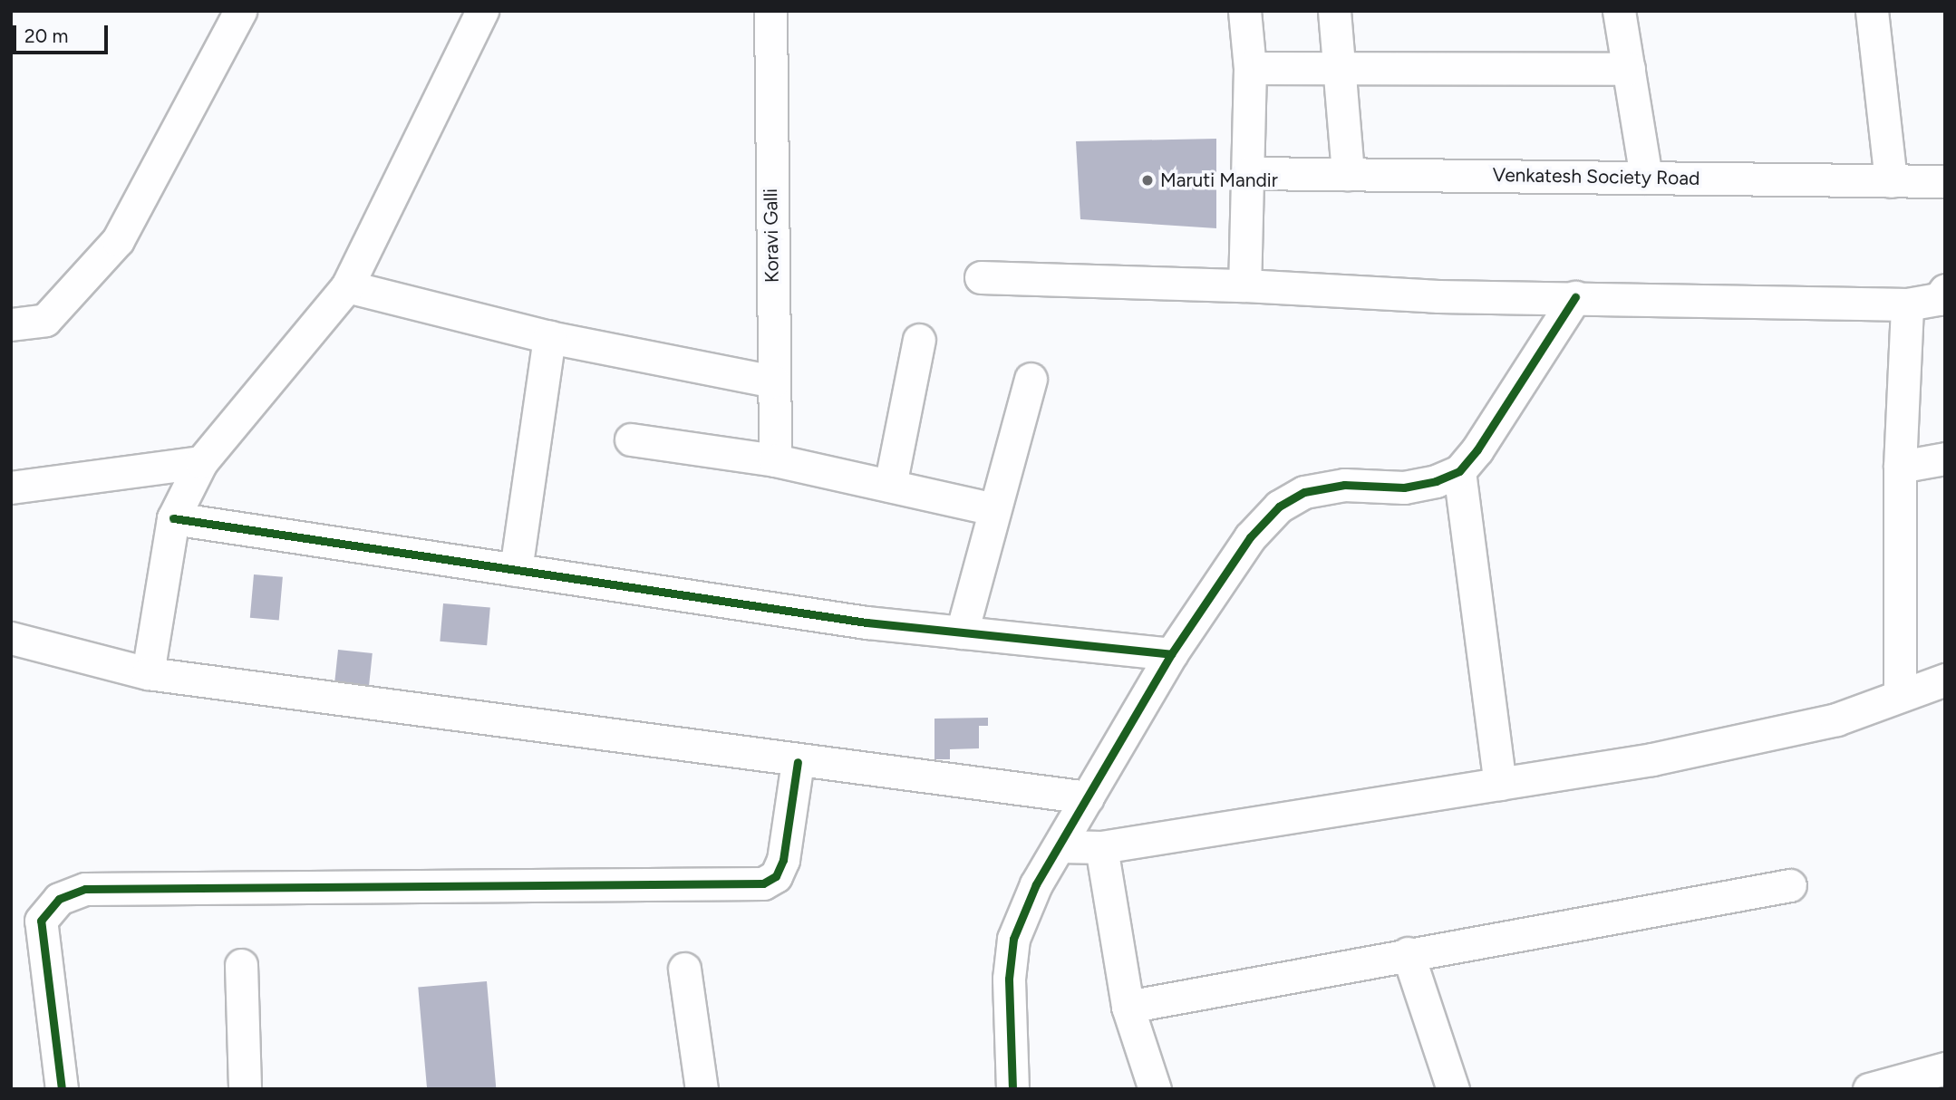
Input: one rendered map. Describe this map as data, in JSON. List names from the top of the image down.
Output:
{
  "streets": {
    "street": ["Venkatesh Society Road", "Koravi Galli"]
  },
  "places": ["Maruti Mandir"],
  "scale_bar": "20 m"
}
